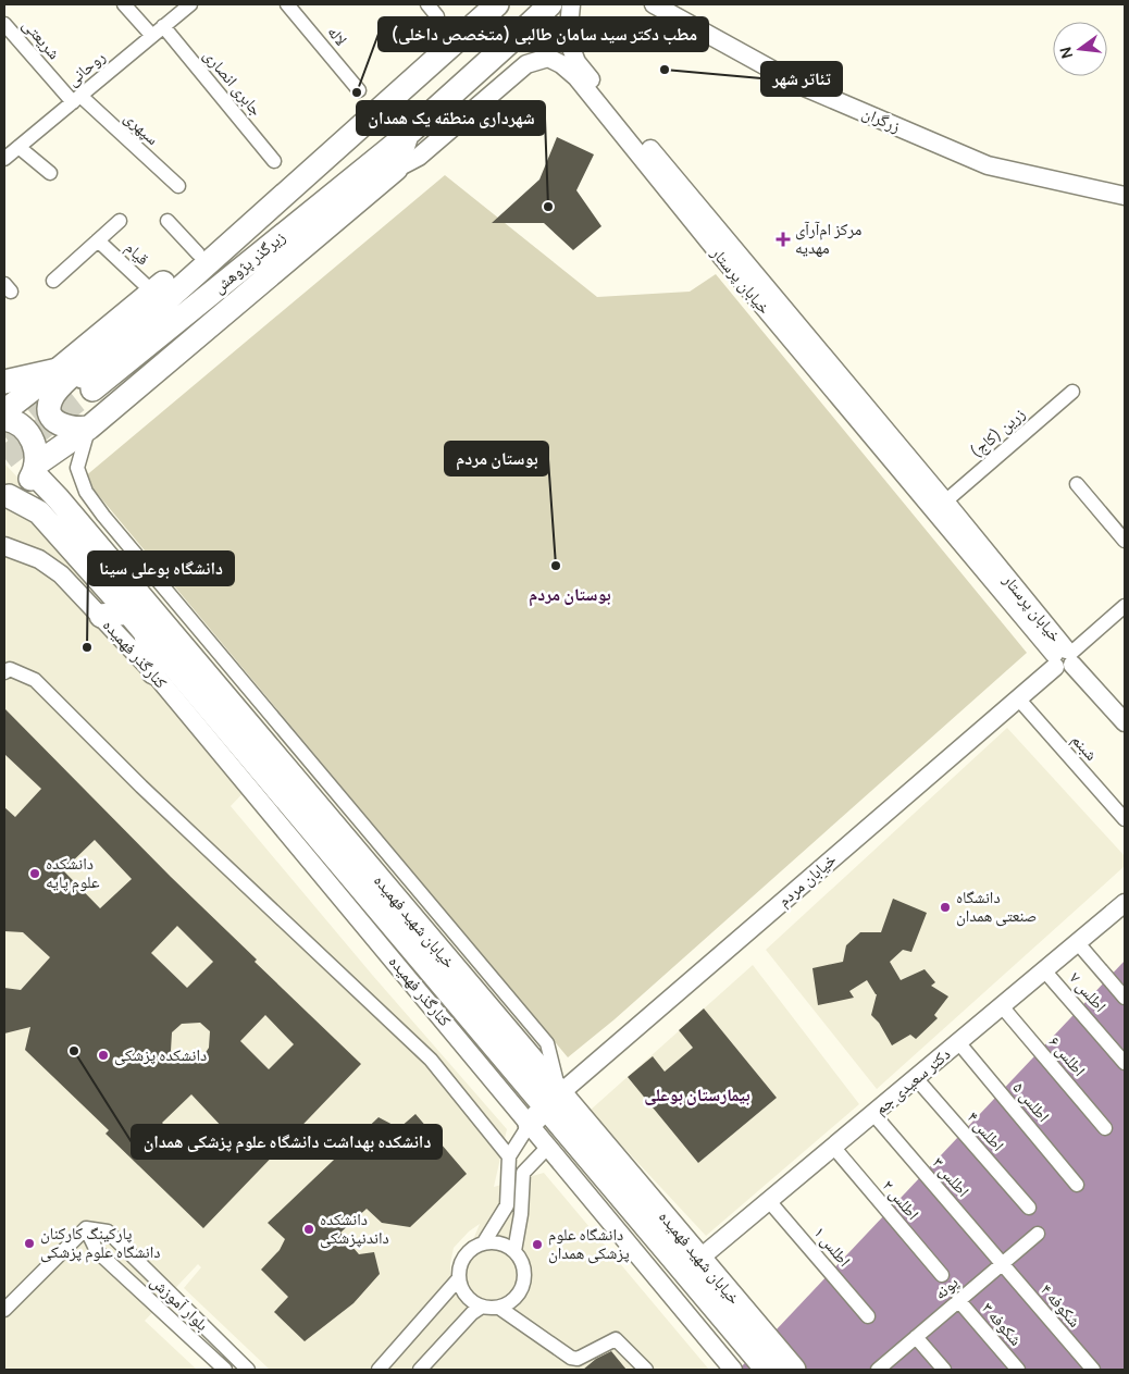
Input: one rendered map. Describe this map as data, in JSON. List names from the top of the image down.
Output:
{
  "streets": {
    "main road": ["زیرگذر پژوهش", "خیابان شهید فهمیده"],
    "street": [
      "لاله",
      "شریعتی",
      "روحانی",
      "جابری انصاری",
      "زرگران",
      "سپهری",
      "قیام",
      "خیابان پرستار",
      "زرین (کاج)",
      "کنارگذر فهمیده",
      "شبنم",
      "خیابان مردم",
      "اطلس ۷",
      "اطلس ۶",
      "دکتر سعیدی جم",
      "اطلس ۵",
      "اطلس ۴",
      "اطلس ۳",
      "اطلس ۲",
      "اطلس ۱",
      "پونه",
      "بلوار آموزش",
      "شکوفه ۴",
      "شکوفه ۳"
    ]
  },
  "crossings": [
    ["شریعتی", "روحانی"],
    ["شریعتی", "سپهری"],
    ["روحانی", "جابری انصاری"],
    ["روحانی", "سپهری"],
    ["خیابان پرستار", "زرین (کاج)"],
    ["خیابان پرستار", "خیابان مردم"],
    ["کنارگذر فهمیده", "خیابان مردم"],
    ["کنارگذر فهمیده", "خیابان شهید فهمیده"],
    ["شبنم", "خیابان مردم"],
    ["خیابان مردم", "خیابان شهید فهمیده"],
    ["خیابان شهید فهمیده", "دکتر سعیدی جم"],
    ["اطلس ۷", "دکتر سعیدی جم"],
    ["اطلس ۶", "دکتر سعیدی جم"],
    ["دکتر سعیدی جم", "اطلس ۵"],
    ["دکتر سعیدی جم", "اطلس ۴"],
    ["دکتر سعیدی جم", "اطلس ۳"],
    ["دکتر سعیدی جم", "اطلس ۲"],
    ["دکتر سعیدی جم", "اطلس ۱"],
    ["اطلس ۳", "پونه"],
    ["اطلس ۳", "شکوفه ۴"],
    ["پونه", "شکوفه ۴"],
    ["پونه", "شکوفه ۳"]
  ],
  "districts": ["بوستان مردم", "بیمارستان بوعلی"],
  "places": {
    "other": [
      "تئاتر شهر",
      "مطب دکتر سید سامان طالبی (متخصص داخلی)",
      "شهرداری منطقه یک همدان",
      "بوستان مردم",
      "دانشگاه بوعلی سینا",
      "دانشکده علوم پایه",
      "دانشگاه صنعتی همدان",
      "دانشکده بهداشت دانشگاه علوم پزشکی همدان",
      "دانشکده پزشکی",
      "دانشکده داندنپزشکی",
      "پارکینگ کارکنان دانشگاه علوم پزشکی",
      "دانشگاه علوم پزشکی همدان"
    ],
    "health": ["مرکز ام‌آر‌آی مهدیه"]
  },
  "north": "left"
}
